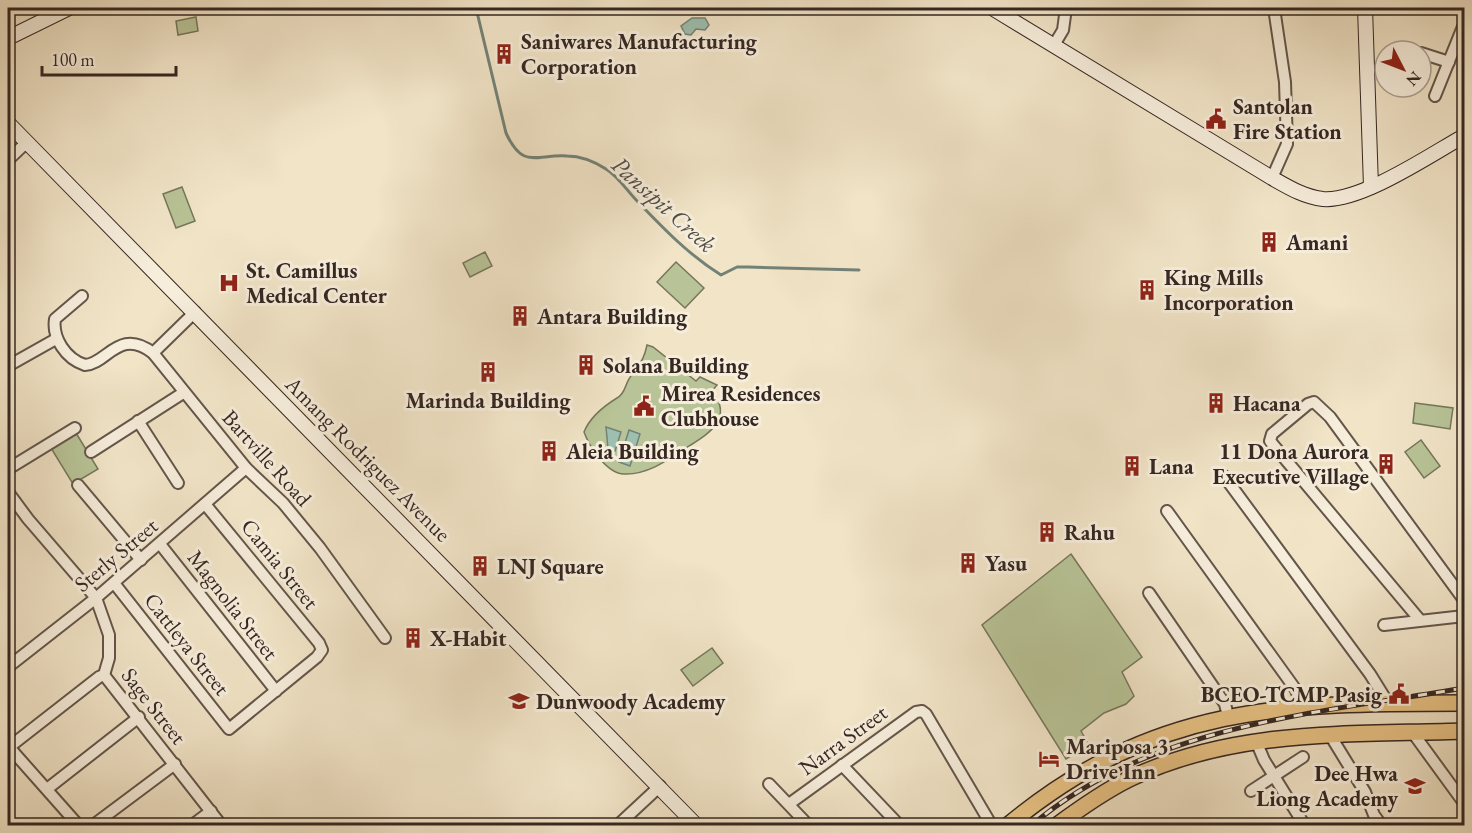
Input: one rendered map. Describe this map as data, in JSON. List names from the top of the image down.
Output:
{
  "streets": {
    "main road": ["Amang Rodriguez Avenue"],
    "street": [
      "Bartville Road",
      "Sterly Street",
      "Camia Street",
      "Magnolia Street",
      "Cattleya Street",
      "Sage Street",
      "Narra Street"
    ]
  },
  "crossings": [
    ["Bartville Road", "Sterly Street"],
    ["Sterly Street", "Camia Street"],
    ["Sterly Street", "Magnolia Street"],
    ["Sterly Street", "Cattleya Street"],
    ["Sterly Street", "Sage Street"],
    ["Camia Street", "Magnolia Street"],
    ["Camia Street", "Cattleya Street"],
    ["Magnolia Street", "Cattleya Street"]
  ],
  "water": ["Pansipit Creek"],
  "places": {
    "building": [
      "Saniwares Manufacturing Corporation",
      "Amani",
      "King Mills Incorporation",
      "Antara Building",
      "Solana Building",
      "Marinda Building",
      "Hacana",
      "Aleia Building",
      "11 Dona Aurora Executive Village",
      "Lana",
      "Rahu",
      "Yasu",
      "LNJ Square",
      "X-Habit"
    ],
    "public building": ["Santolan Fire Station", "Mirea Residences Clubhouse", "BCEO-TCMP Pasig"],
    "hospital": ["St. Camillus Medical Center"],
    "school or university": ["Dunwoody Academy", "Dee Hwa Liong Academy"],
    "hotel": ["Mariposa 3 Drive Inn"]
  },
  "scale_bar": "100 m",
  "north": "bottom right"
}
